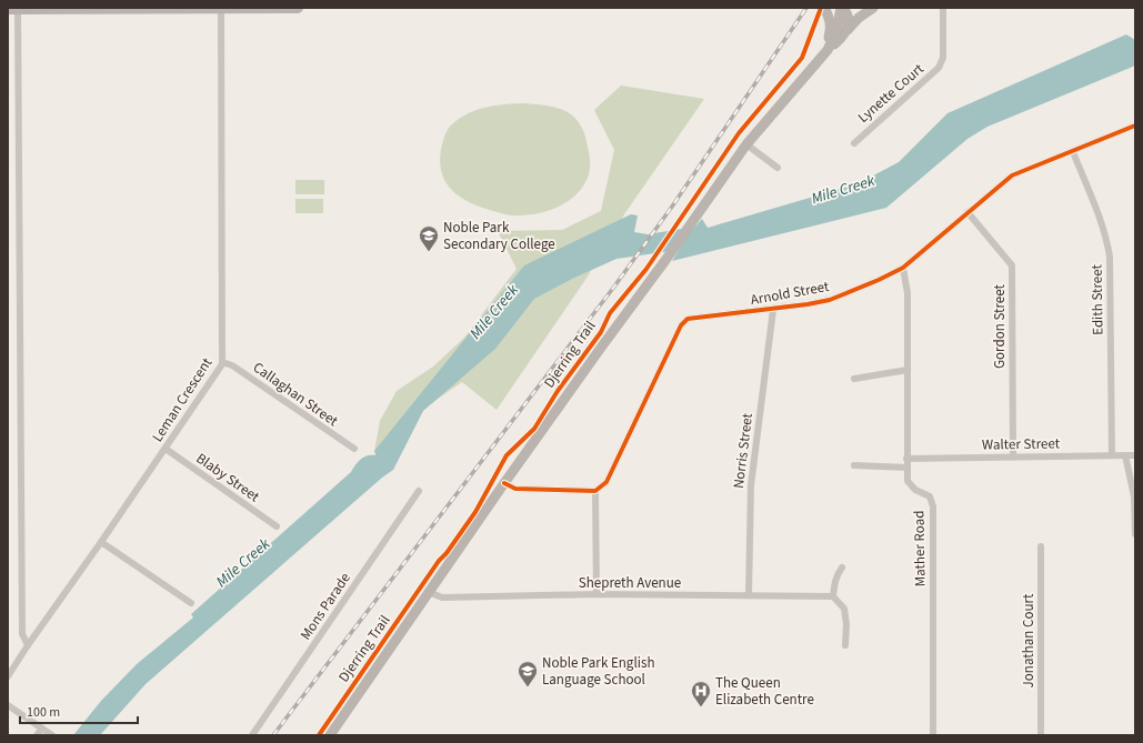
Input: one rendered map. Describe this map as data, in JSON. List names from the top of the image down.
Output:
{
  "streets": {
    "street": [
      "Lynette Court",
      "Arnold Street",
      "Edith Street",
      "Gordon Street",
      "Callaghan Street",
      "Leman Crescent",
      "Walter Street",
      "Norris Street",
      "Blaby Street",
      "Mather Road",
      "Shepreth Avenue",
      "Mons Parade",
      "Jonathan Court"
    ],
    "cycle path": ["Djerring Trail"]
  },
  "crossings": [
    ["Arnold Street", "Edith Street"],
    ["Arnold Street", "Gordon Street"],
    ["Arnold Street", "Norris Street"],
    ["Arnold Street", "Mather Road"],
    ["Edith Street", "Walter Street"],
    ["Gordon Street", "Walter Street"],
    ["Callaghan Street", "Leman Crescent"],
    ["Leman Crescent", "Blaby Street"],
    ["Walter Street", "Mather Road"],
    ["Norris Street", "Shepreth Avenue"]
  ],
  "water": ["Mile Creek"],
  "places": {
    "school or university": ["Noble Park Secondary College", "Noble Park English Language School"],
    "hospital": ["The Queen Elizabeth Centre"]
  },
  "scale_bar": "100 m"
}
